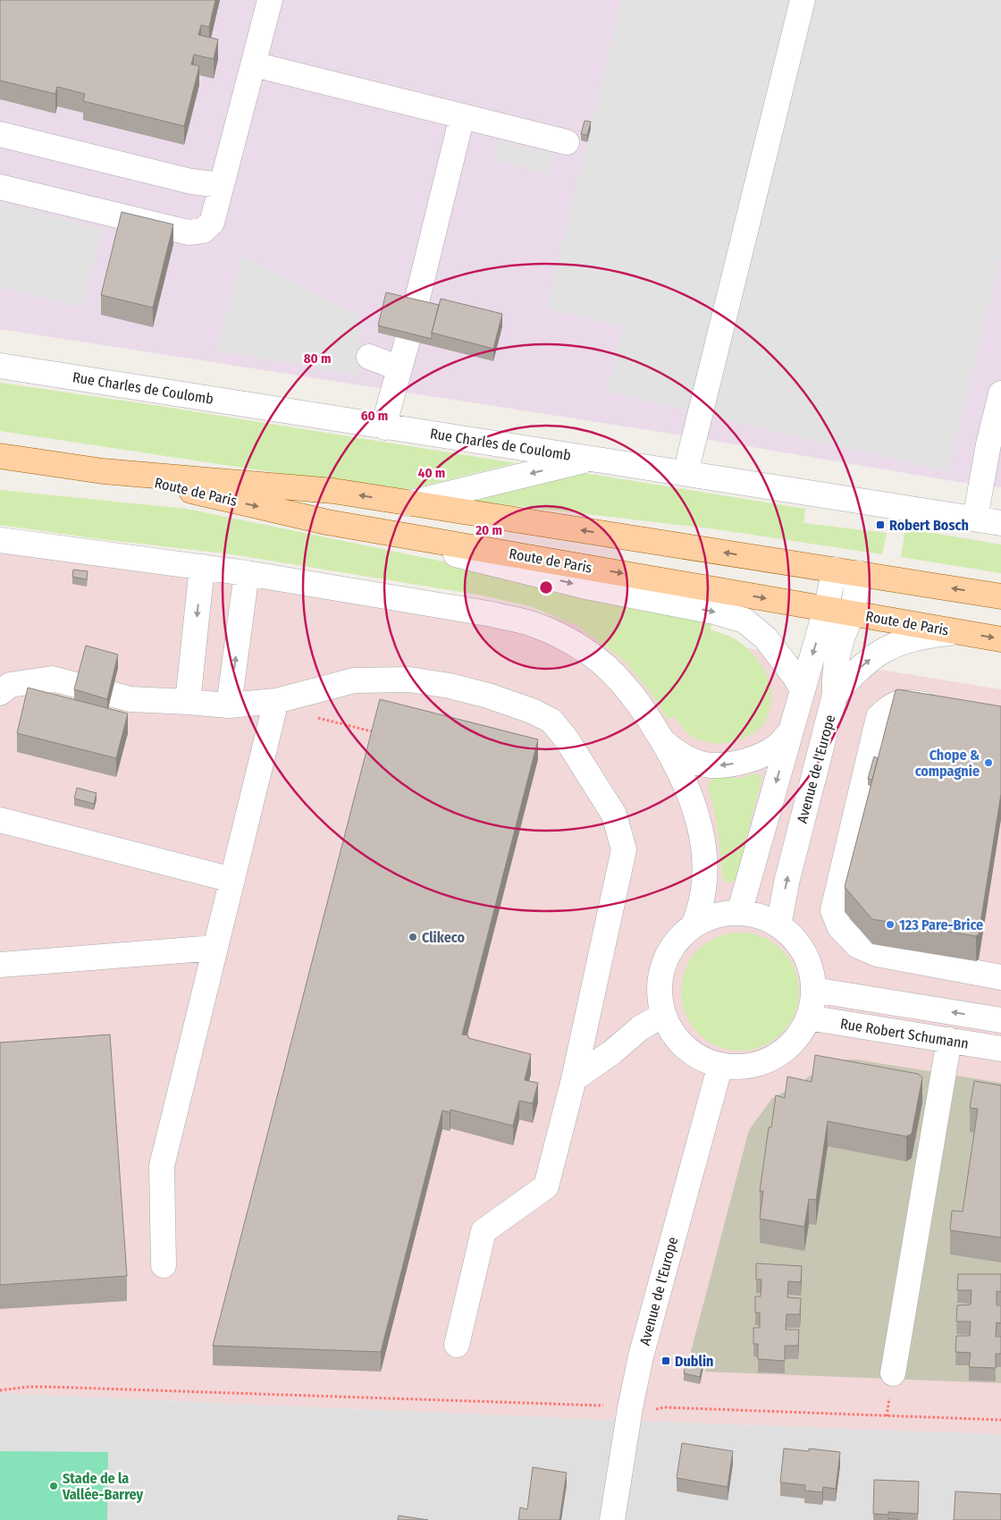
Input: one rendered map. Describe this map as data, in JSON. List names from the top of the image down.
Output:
{
  "streets": {
    "main road": ["Route de Paris"],
    "street": ["Rue Charles de Coulomb", "Avenue de l'Europe", "Rue Robert Schumann"]
  },
  "crossings": [
    ["Route de Paris", "Avenue de l'Europe"],
    ["Avenue de l'Europe", "Rue Robert Schumann"]
  ],
  "places": {
    "transit": ["Robert Bosch", "Dublin"],
    "other": [
      "Chope & compagnie",
      "123 Pare-Brice",
      "Clikeco",
      "Stade de la Vallée-Barrey"
    ]
  },
  "rings": [
    "80 m",
    "60 m",
    "40 m",
    "20 m"
  ]
}
